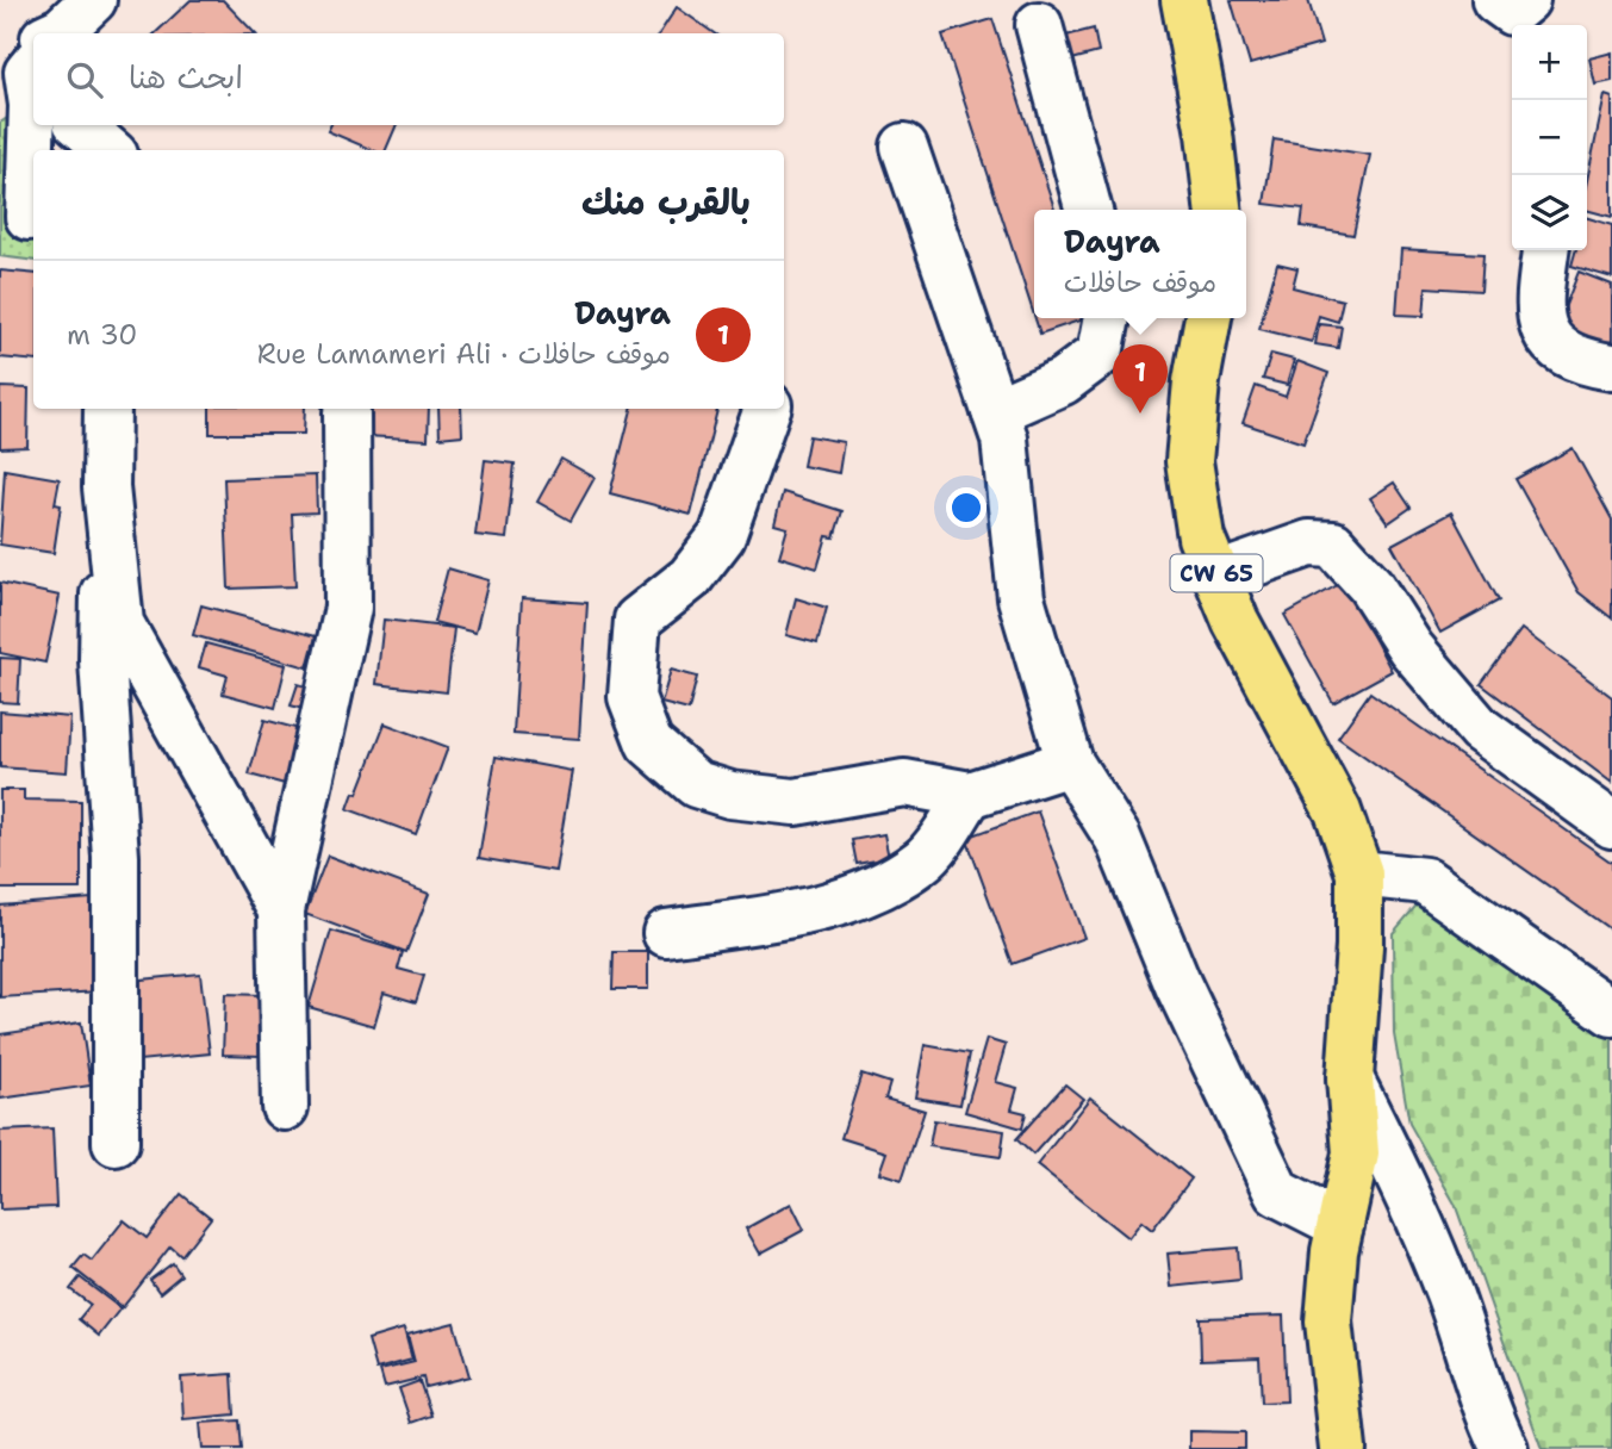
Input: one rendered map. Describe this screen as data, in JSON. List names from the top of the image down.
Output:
{
  "streets": {
    "main road": ["CW 65"]
  },
  "page": {
    "map_buttons": ["+", "−"],
    "search": "ابحث هنا",
    "heading": "بالقرب منك",
    "popup": ["Dayra", "موقف حافلات"],
    "list": [
      {
        "mark": "1",
        "name": "Dayra",
        "note": "موقف حافلات · Rue Lamameri Ali",
        "value": "30 m"
      }
    ],
    "pins": "1"
  }
}
